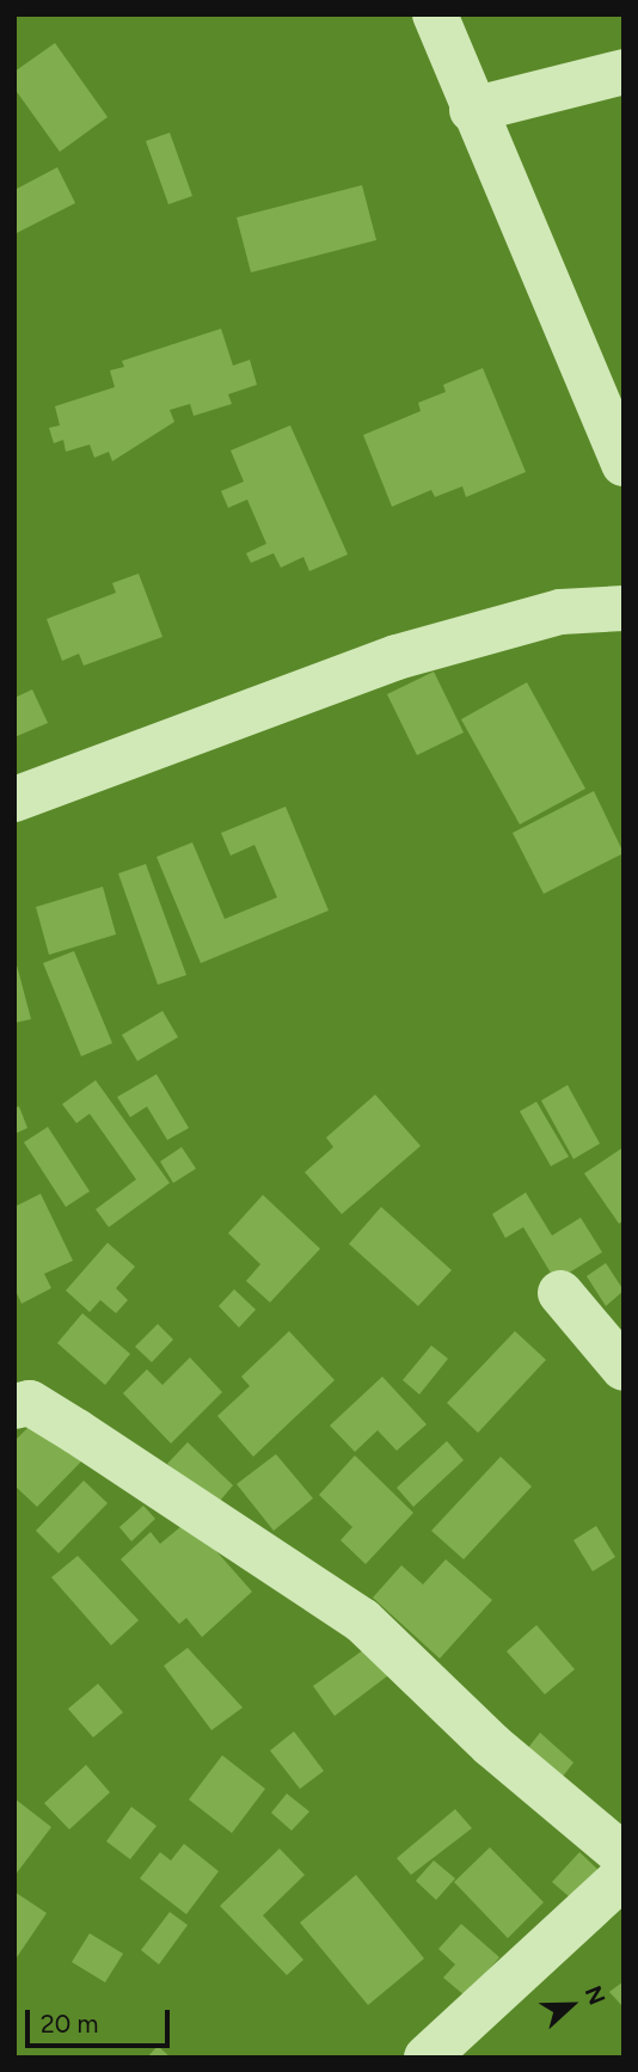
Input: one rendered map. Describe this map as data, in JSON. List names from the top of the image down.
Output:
{
  "scale_bar": "20 m",
  "north": "right"
}
